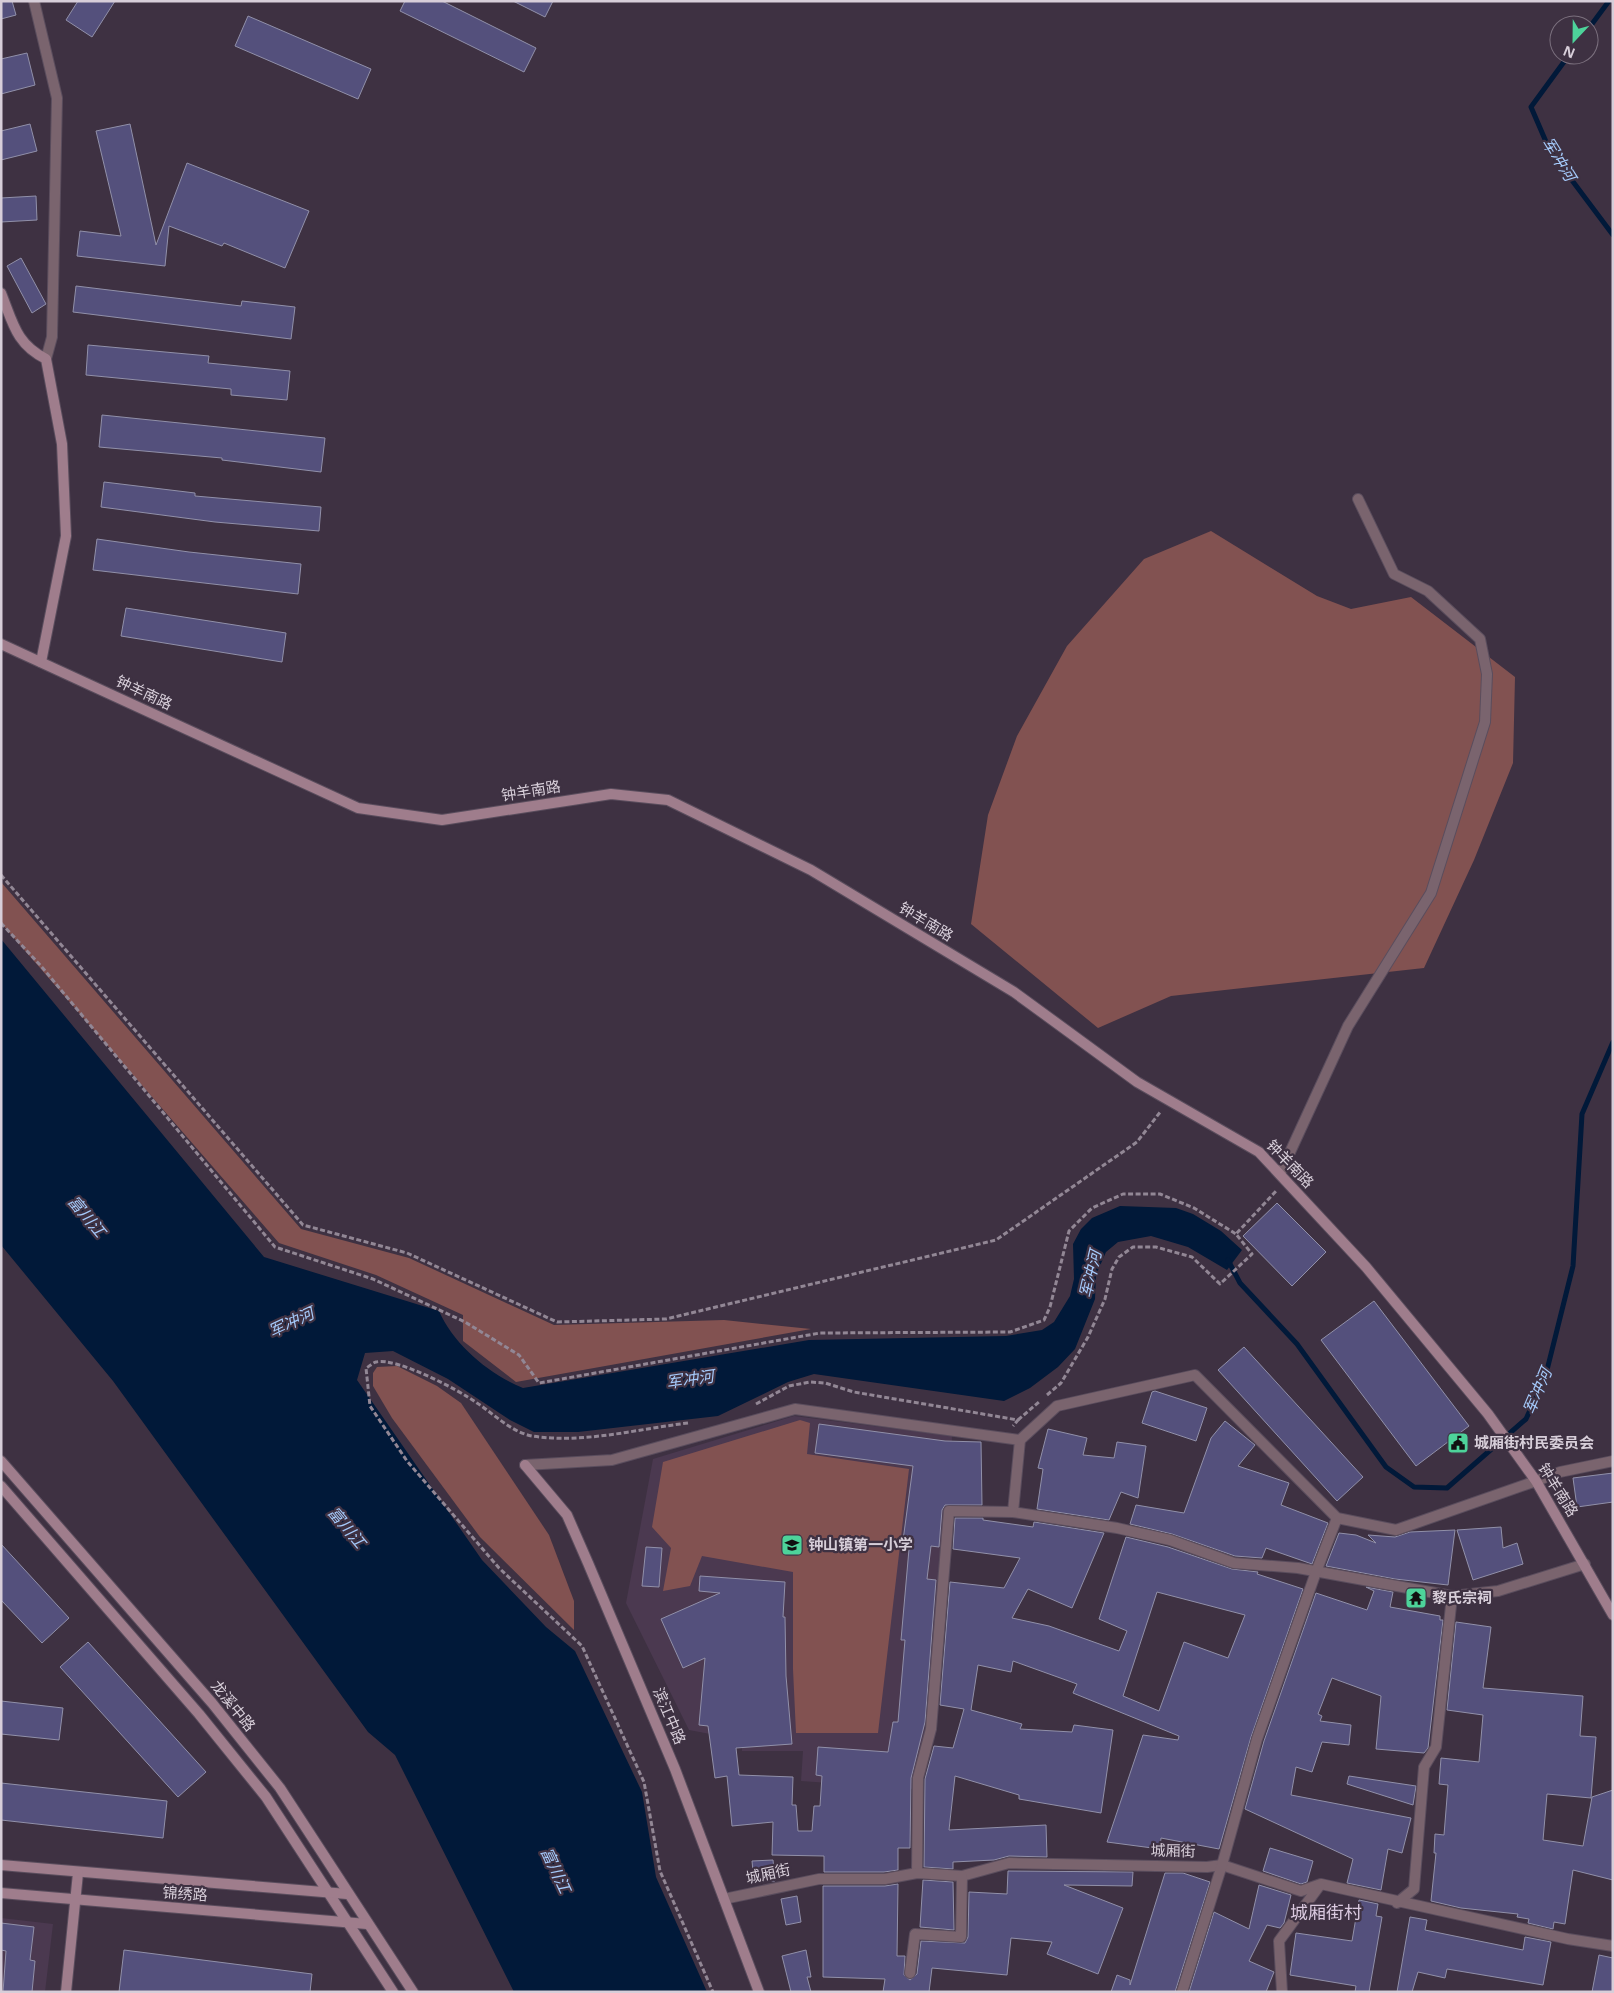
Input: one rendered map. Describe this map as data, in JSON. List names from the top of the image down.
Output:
{
  "streets": {
    "main road": [
      "钟羊南路",
      "龙溪中路",
      "滨江中路",
      "锦绣路"
    ],
    "street": ["城厢街"]
  },
  "crossings": [
    ["龙溪中路", "锦绣路"],
    ["滨江中路", "城厢街"]
  ],
  "districts": ["城厢街村"],
  "water": ["军冲河", "富川江"],
  "places": {
    "public building": ["城厢街村民委员会"],
    "school or university": ["钟山镇第一小学"],
    "temple": ["黎氏宗祠"]
  },
  "north": "bottom"
}
